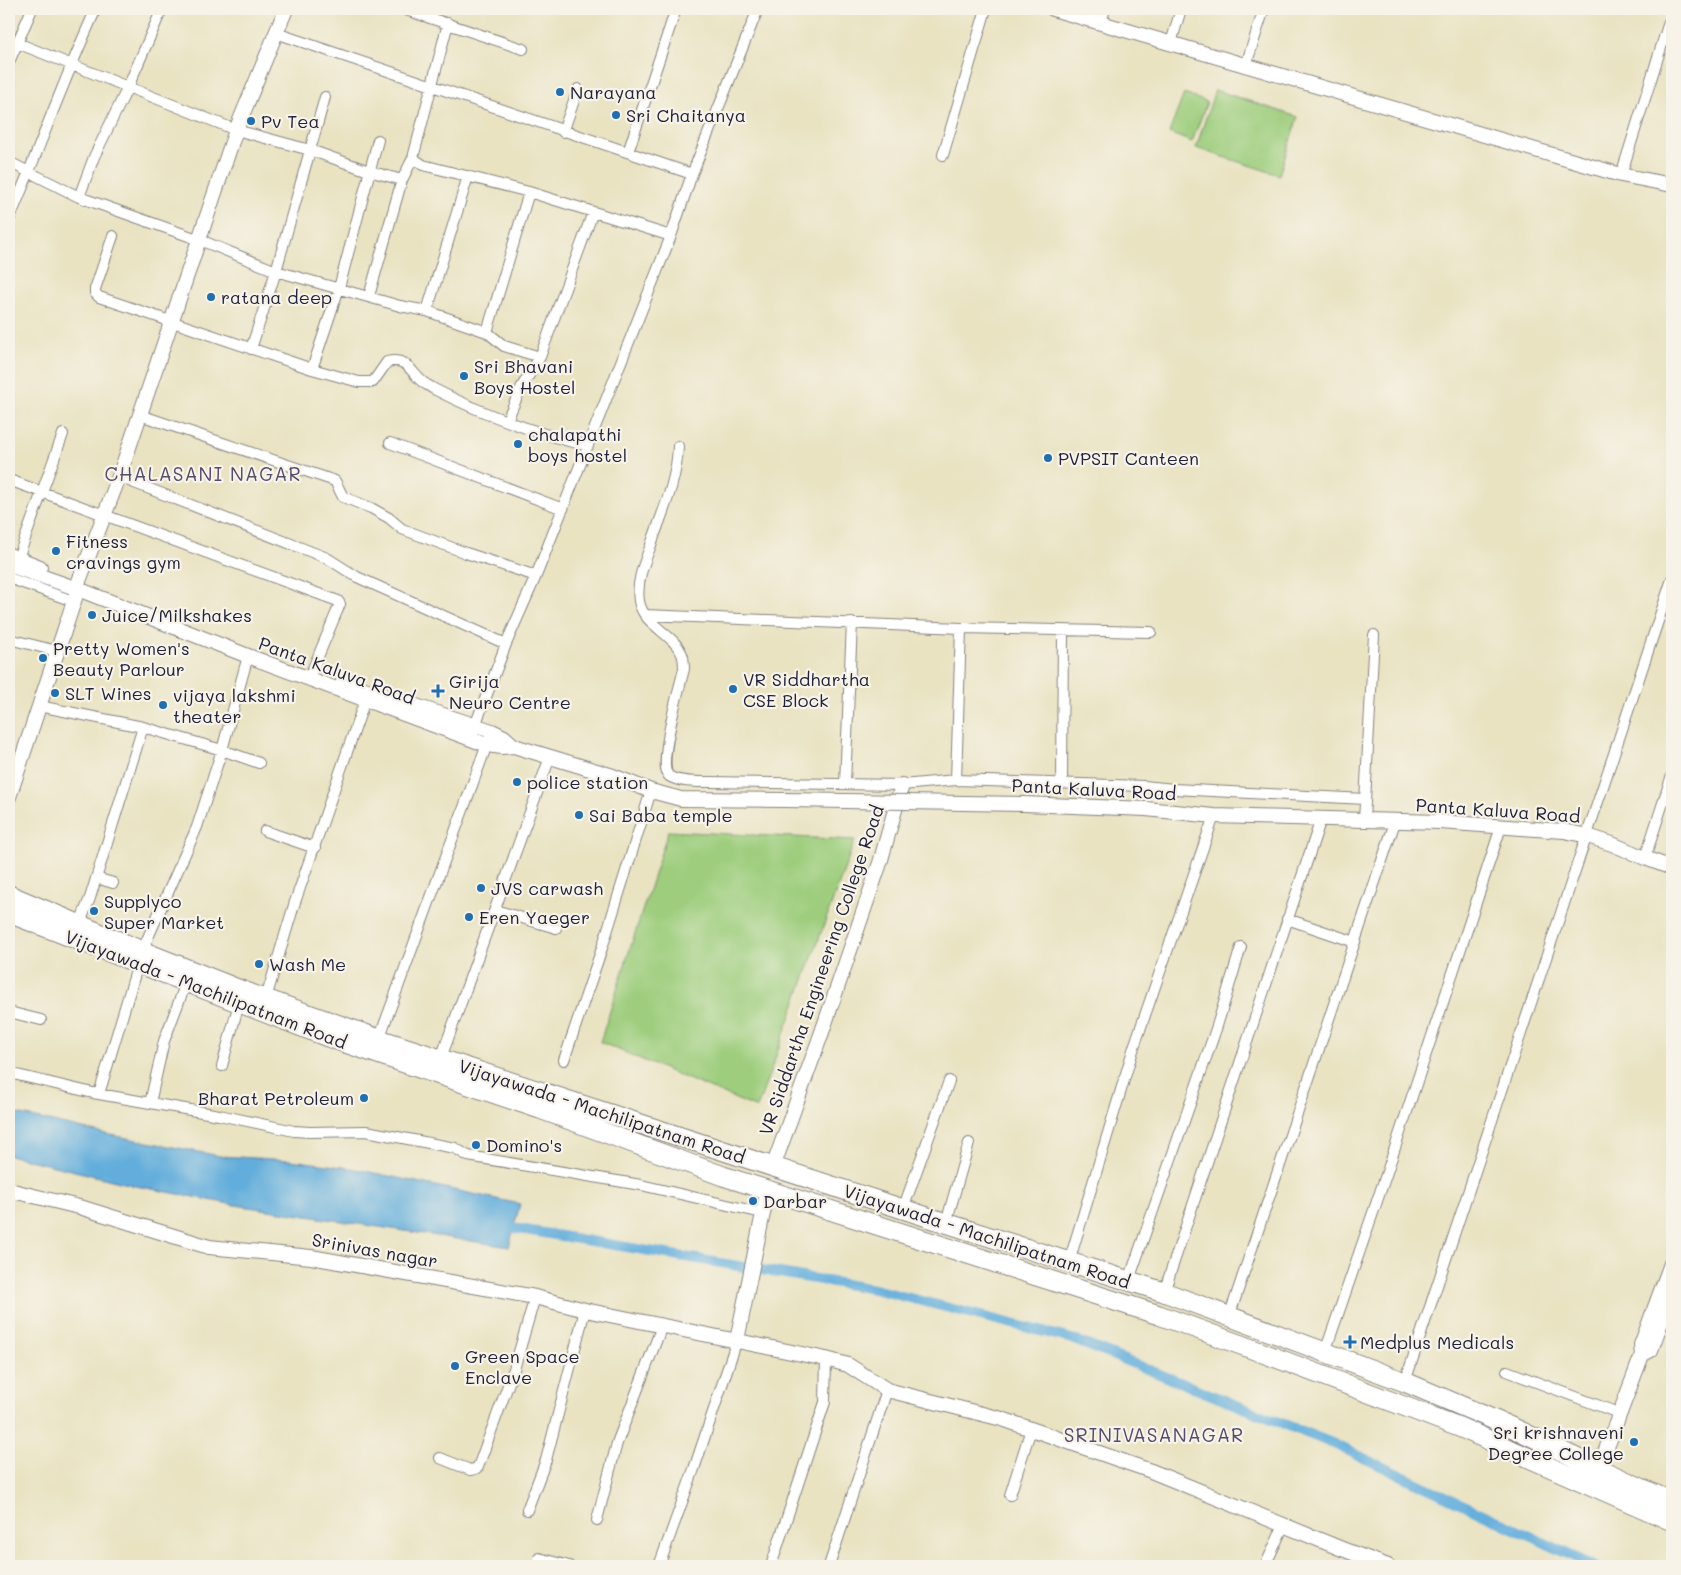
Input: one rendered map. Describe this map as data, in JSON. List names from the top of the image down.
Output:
{
  "streets": {
    "highway": ["Vijayawada - Machilipatnam Road"],
    "street": ["Panta Kaluva Road", "VR Siddartha Engineering College Road", "Srinivas nagar"]
  },
  "crossings": [
    ["VR Siddartha Engineering College Road", "Vijayawada - Machilipatnam Road"]
  ],
  "districts": ["CHALASANI NAGAR", "SRINIVASANAGAR"],
  "places": {
    "other": [
      "Narayana",
      "Sri Chaitanya",
      "Pv Tea",
      "ratana deep",
      "Sri Bhavani Boys Hostel",
      "chalapathi boys hostel",
      "PVPSIT Canteen",
      "Fitness cravings gym",
      "Juice/Milkshakes",
      "Pretty Women's Beauty Parlour",
      "VR Siddhartha CSE Block",
      "SLT Wines",
      "vijaya lakshmi theater",
      "police station",
      "Sai Baba temple",
      "JVS carwash",
      "Supplyco Super Market",
      "Eren Yaeger",
      "Wash Me",
      "Bharat Petroleum",
      "Domino's",
      "Darbar",
      "Green Space Enclave",
      "Sri krishnaveni Degree College"
    ],
    "health": ["Girija Neuro Centre", "Medplus Medicals"]
  }
}
